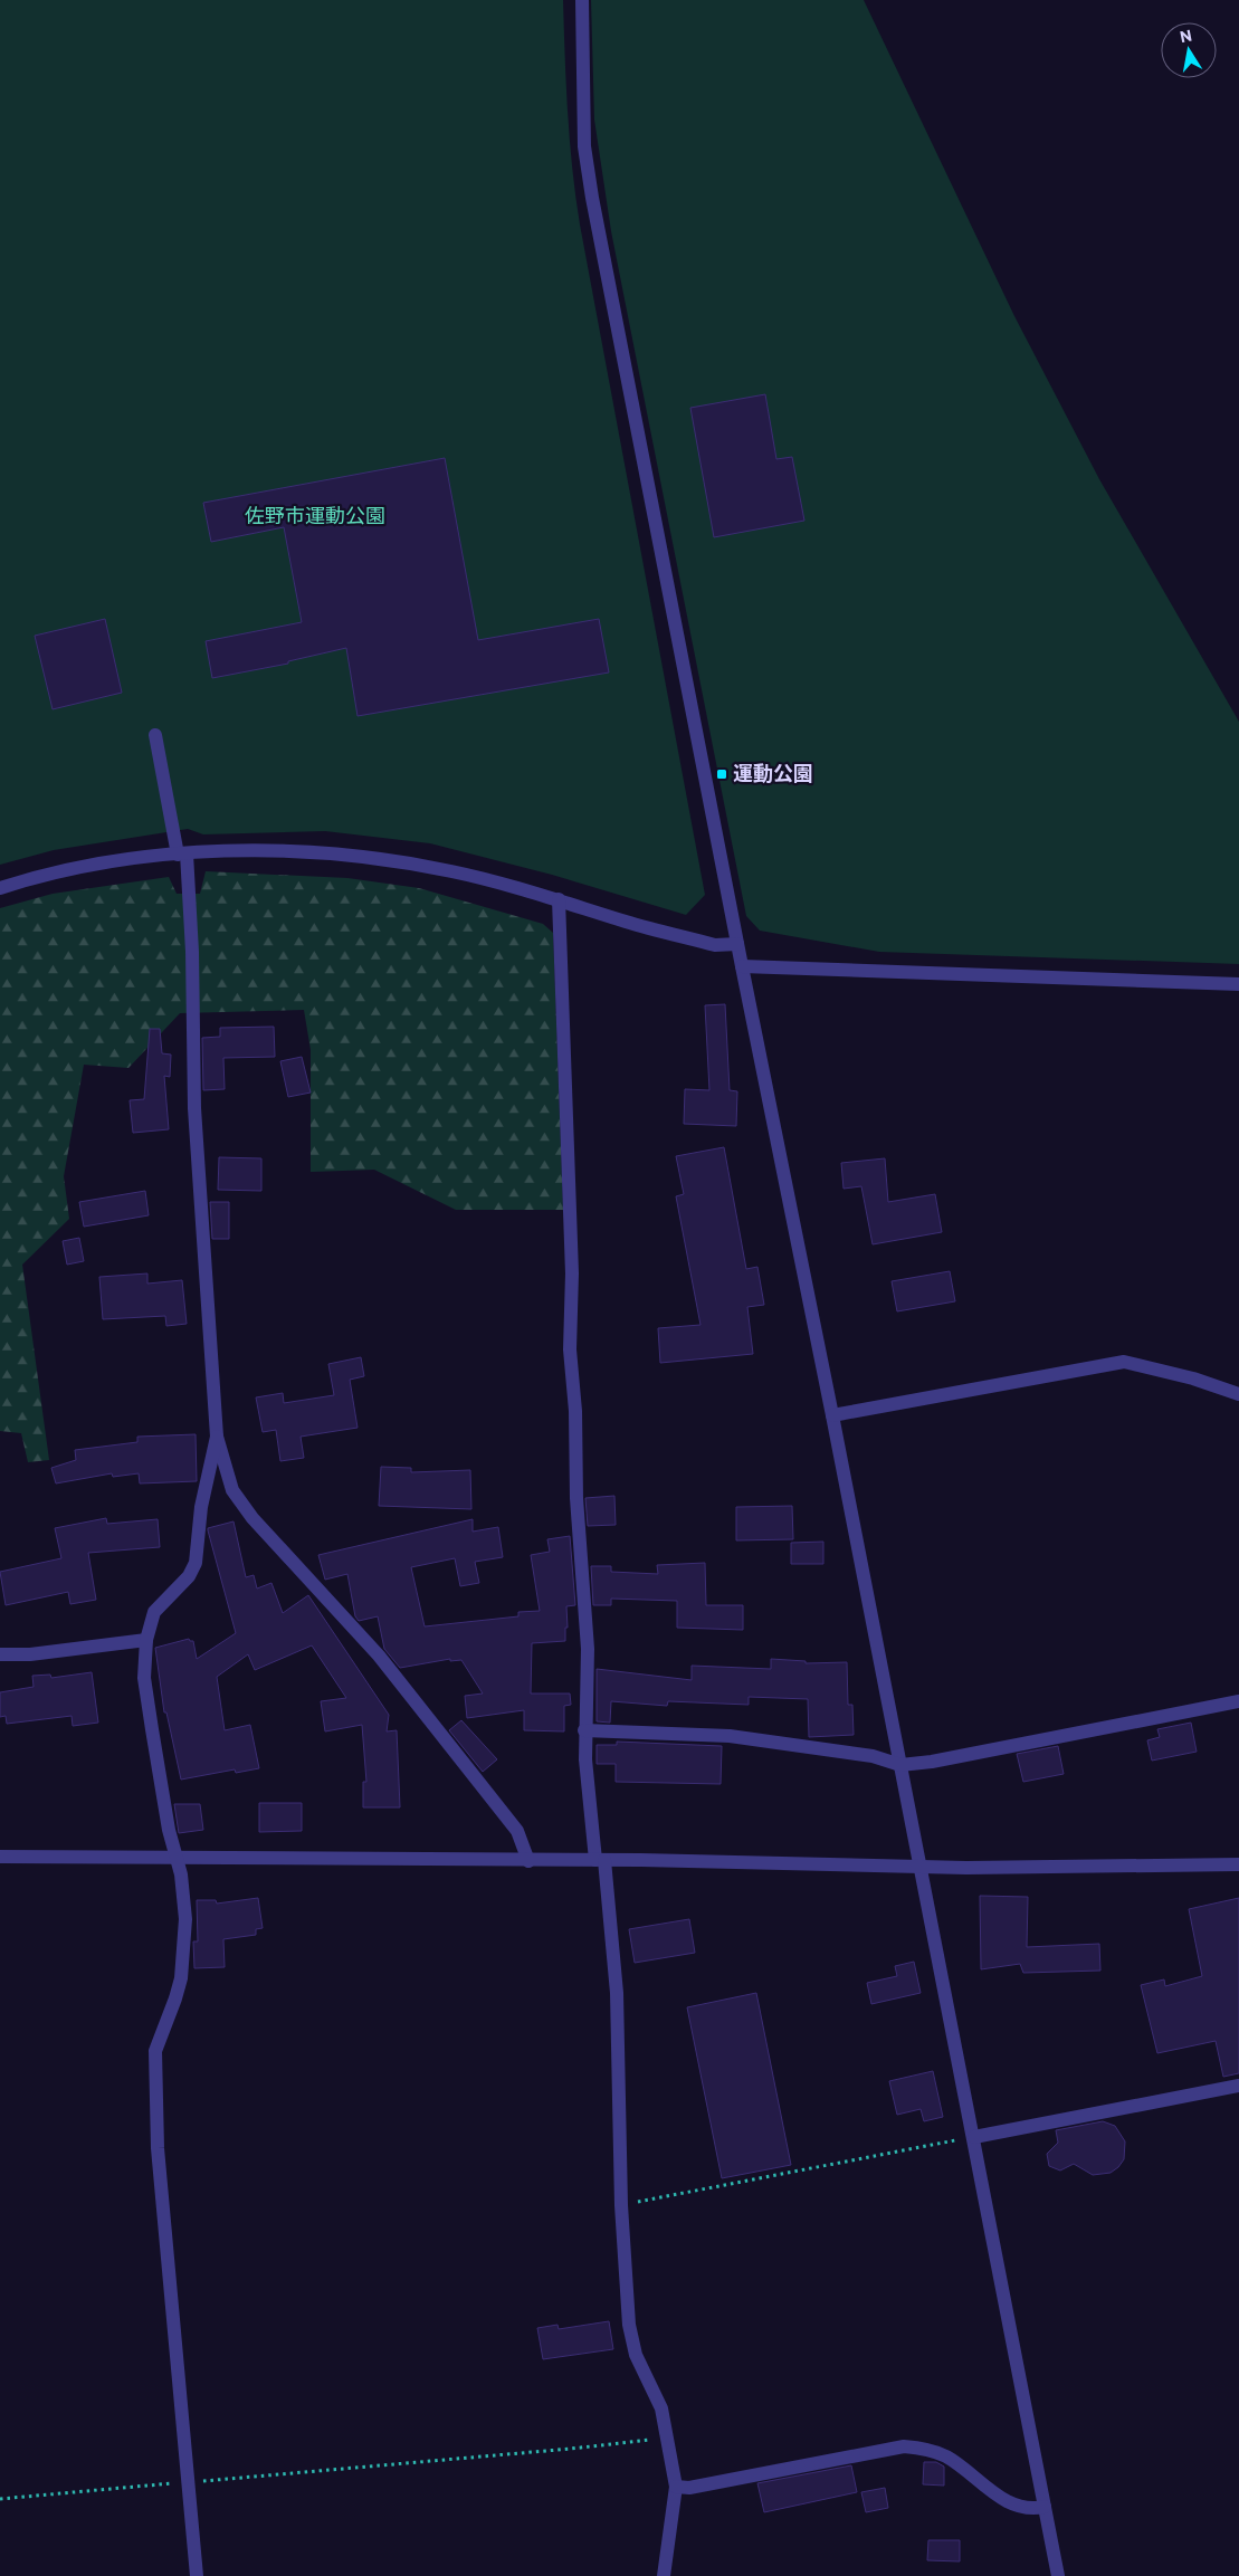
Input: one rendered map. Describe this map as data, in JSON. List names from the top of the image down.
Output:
{
  "parks": ["佐野市運動公園"],
  "places": {
    "transit": ["運動公園"]
  },
  "north": "top"
}
